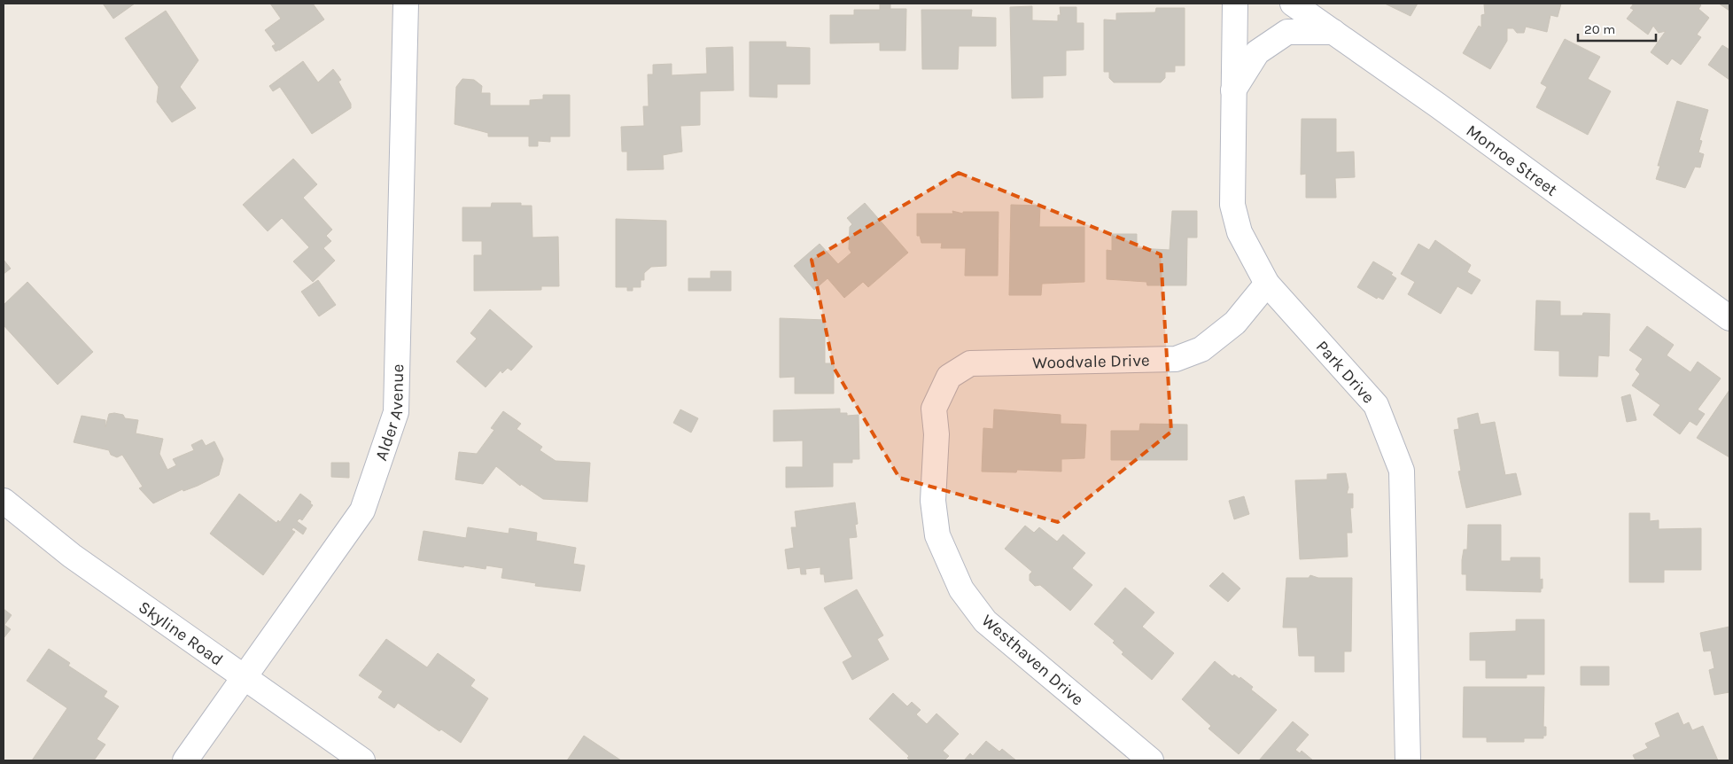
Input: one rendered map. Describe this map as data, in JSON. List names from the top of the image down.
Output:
{
  "streets": {
    "street": [
      "Monroe Street",
      "Woodvale Drive",
      "Park Drive",
      "Alder Avenue",
      "Skyline Road",
      "Westhaven Drive"
    ]
  },
  "crossings": [
    ["Woodvale Drive", "Park Drive"],
    ["Woodvale Drive", "Westhaven Drive"],
    ["Alder Avenue", "Skyline Road"]
  ],
  "scale_bar": "20 m"
}
